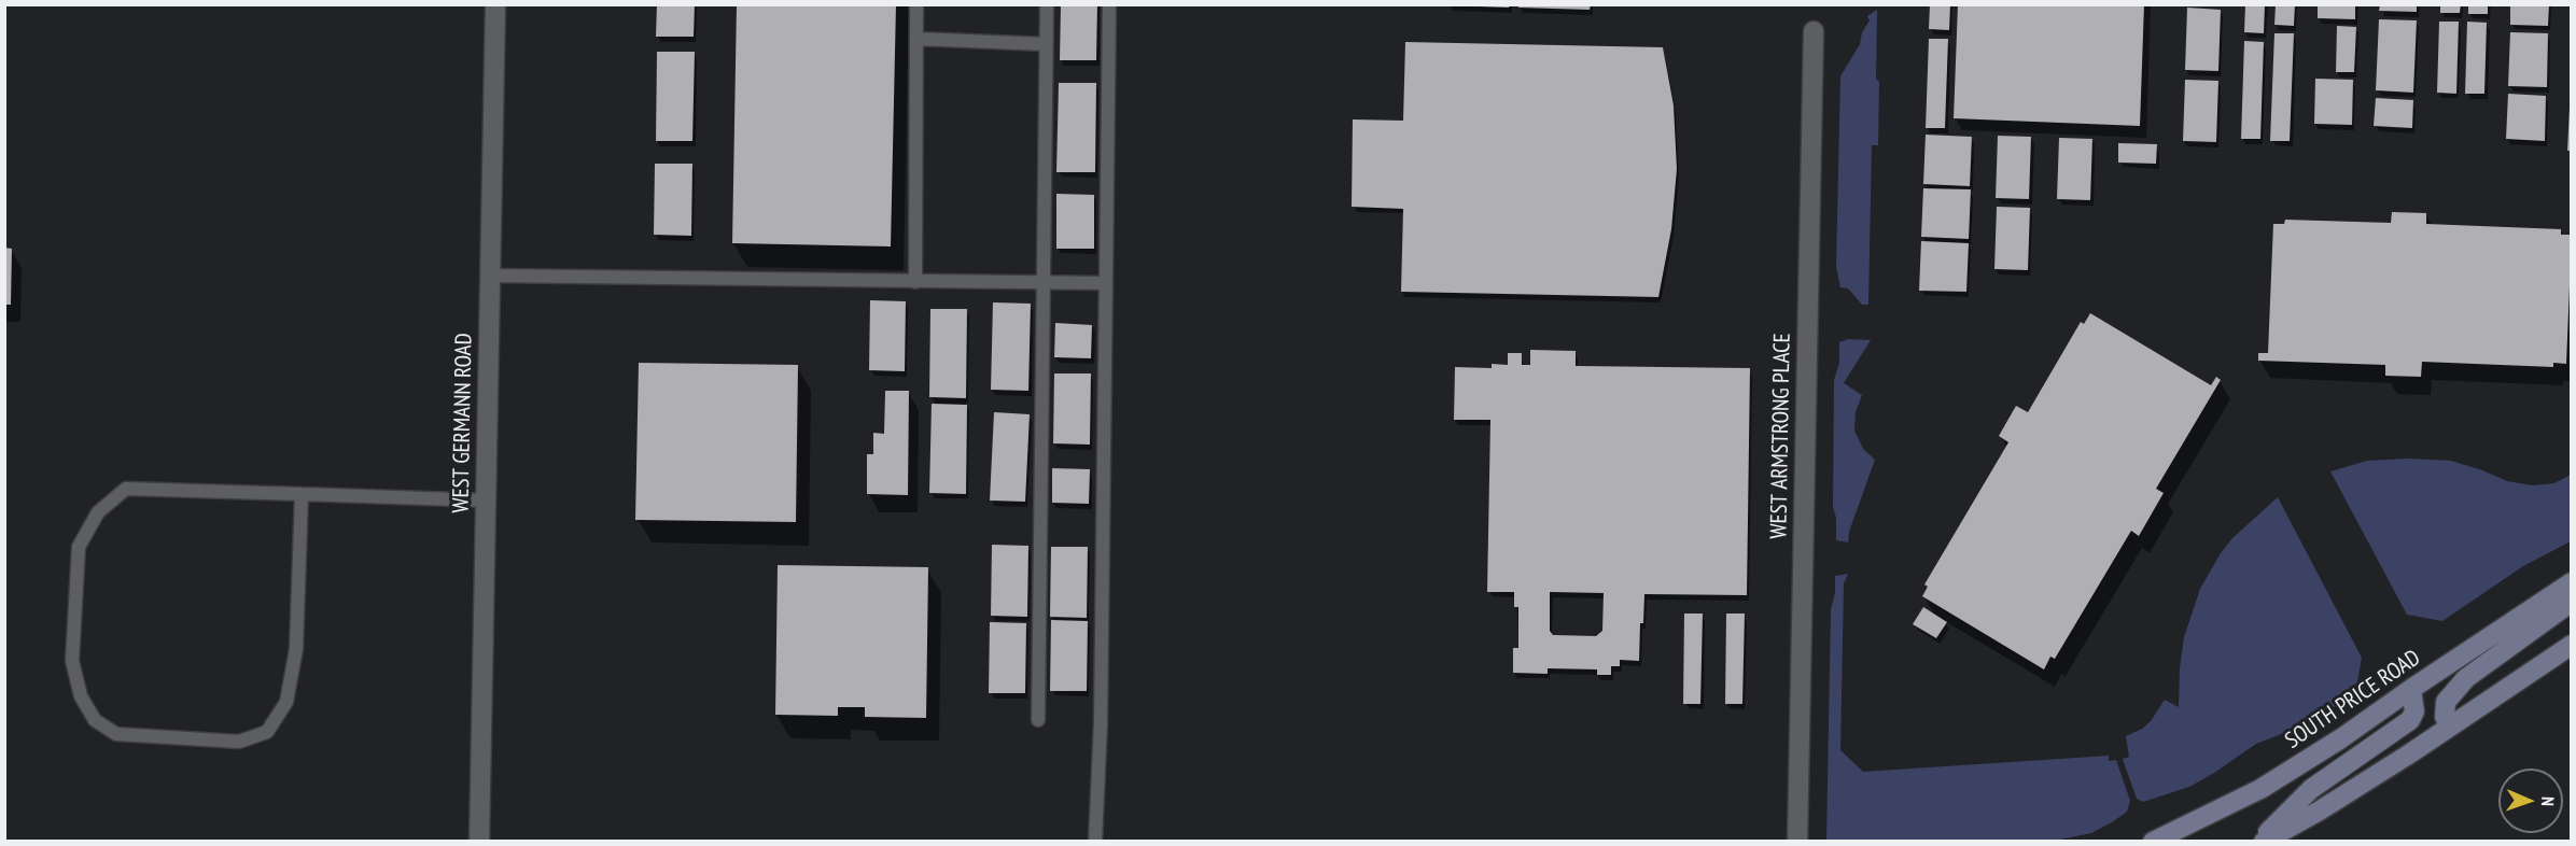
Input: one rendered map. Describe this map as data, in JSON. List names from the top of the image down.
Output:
{
  "streets": {
    "main road": ["SOUTH PRICE ROAD"],
    "street": ["WEST GERMANN ROAD", "WEST ARMSTRONG PLACE"]
  },
  "north": "right"
}
